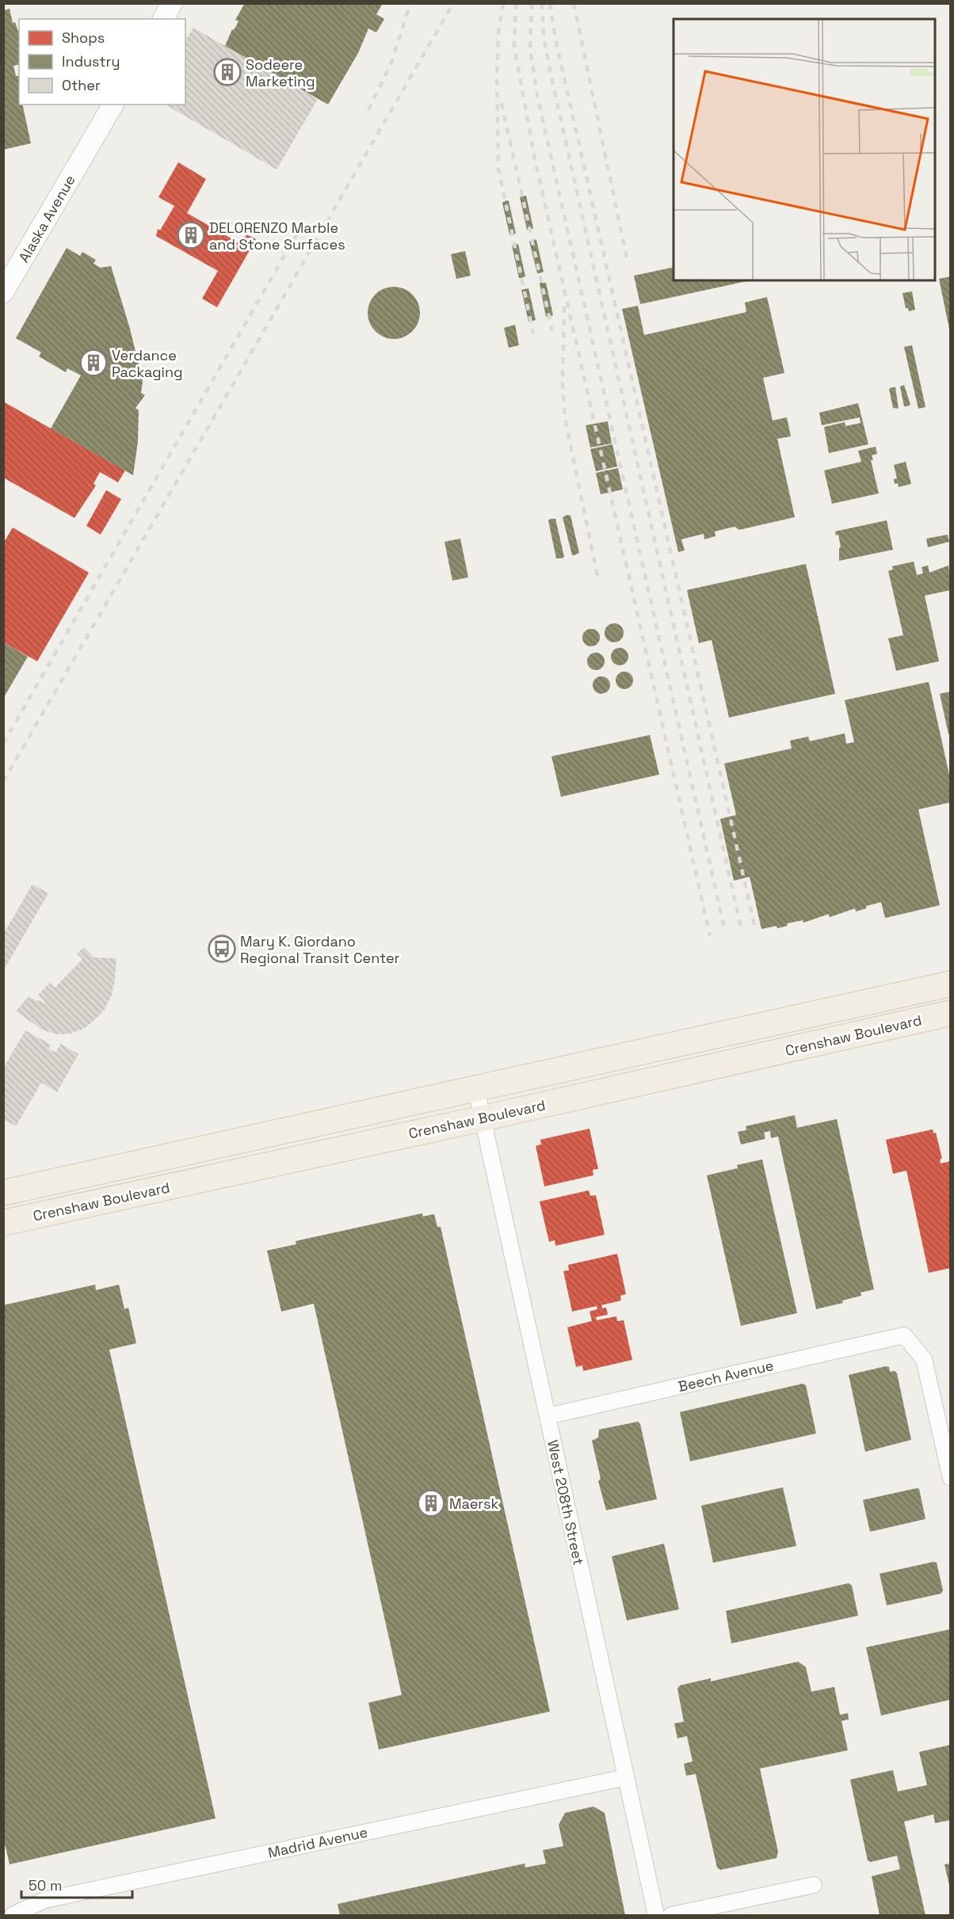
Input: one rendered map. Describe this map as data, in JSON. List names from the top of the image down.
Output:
{
  "streets": {
    "main road": ["Crenshaw Boulevard"],
    "street": [
      "Alaska Avenue",
      "Beech Avenue",
      "West 208th Street",
      "Madrid Avenue"
    ]
  },
  "crossings": [
    ["Crenshaw Boulevard", "West 208th Street"],
    ["Beech Avenue", "West 208th Street"],
    ["West 208th Street", "Madrid Avenue"]
  ],
  "places": {
    "building": [
      "Sodeere Marketing",
      "DELORENZO Marble and Stone Surfaces",
      "Verdance Packaging",
      "Maersk"
    ],
    "bus stop": ["Mary K. Giordano Regional Transit Center"]
  },
  "legend": ["Shops", "Industry", "Other"],
  "scale_bar": "50 m"
}
